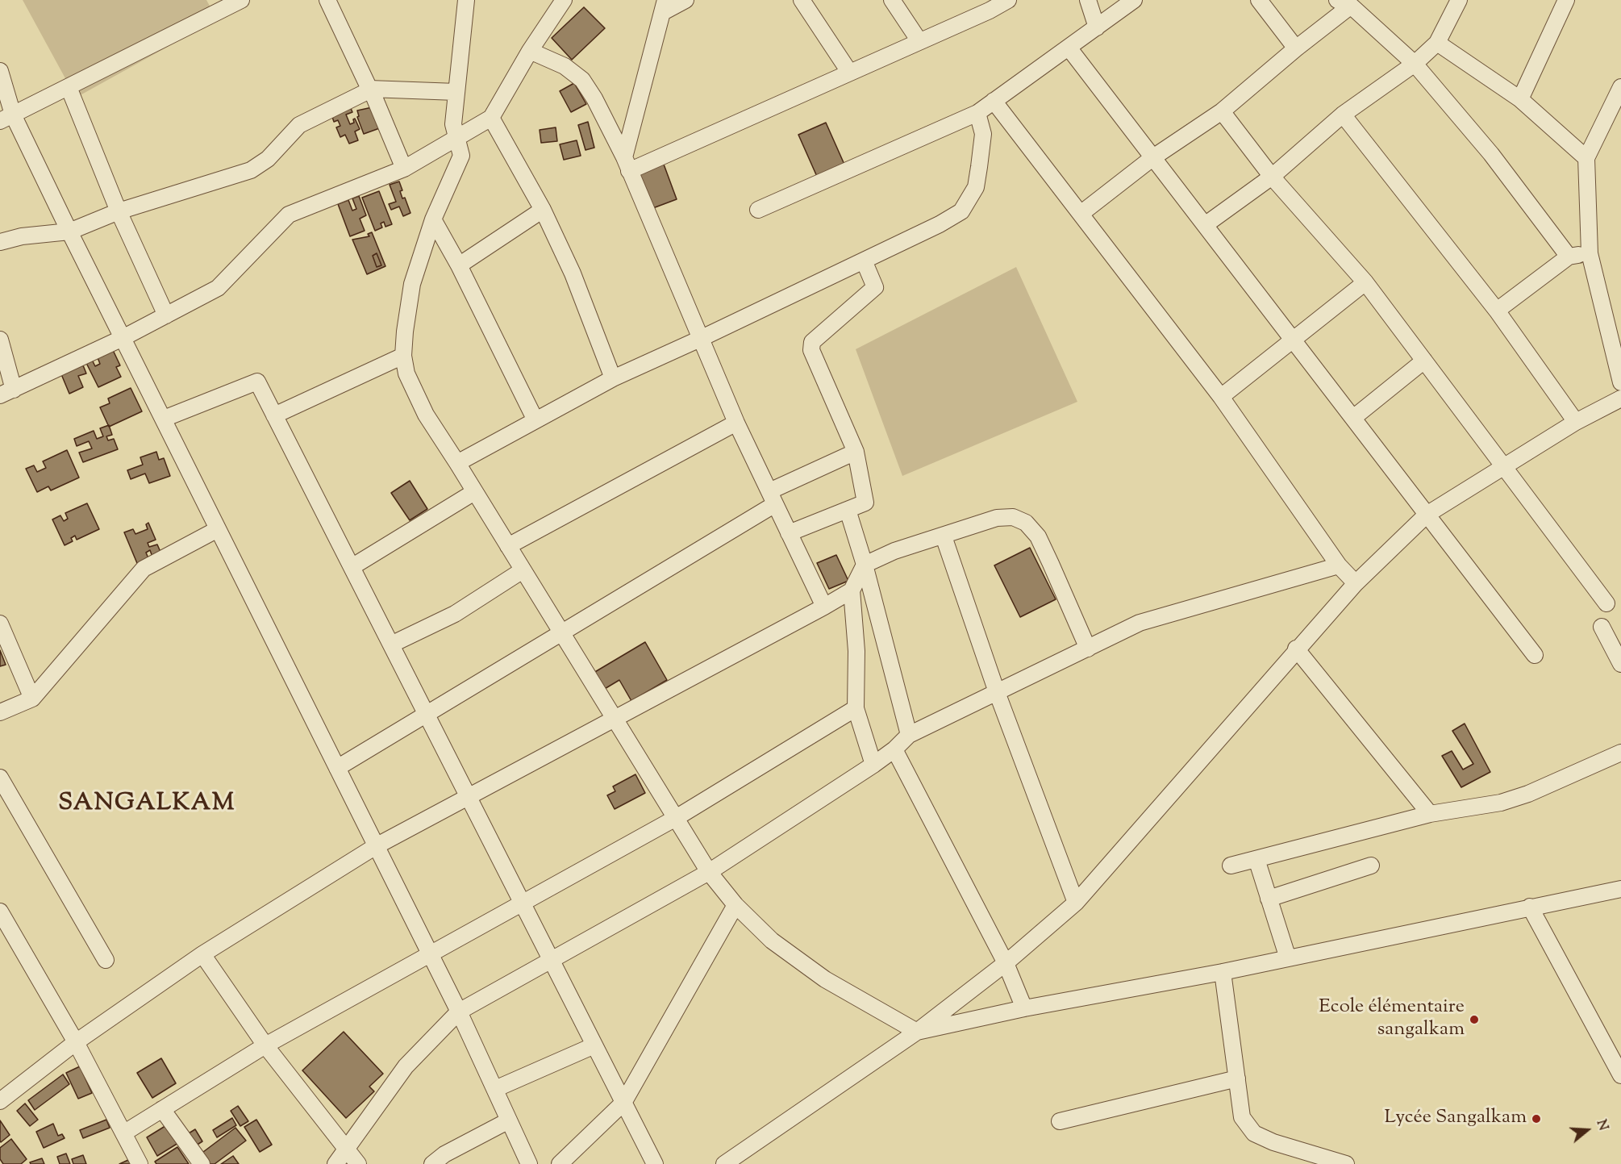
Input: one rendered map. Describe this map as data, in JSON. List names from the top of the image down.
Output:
{
  "districts": ["SANGALKAM"],
  "places": ["Ecole élémentaire sangalkam", "Lycée Sangalkam"],
  "north": "right"
}
